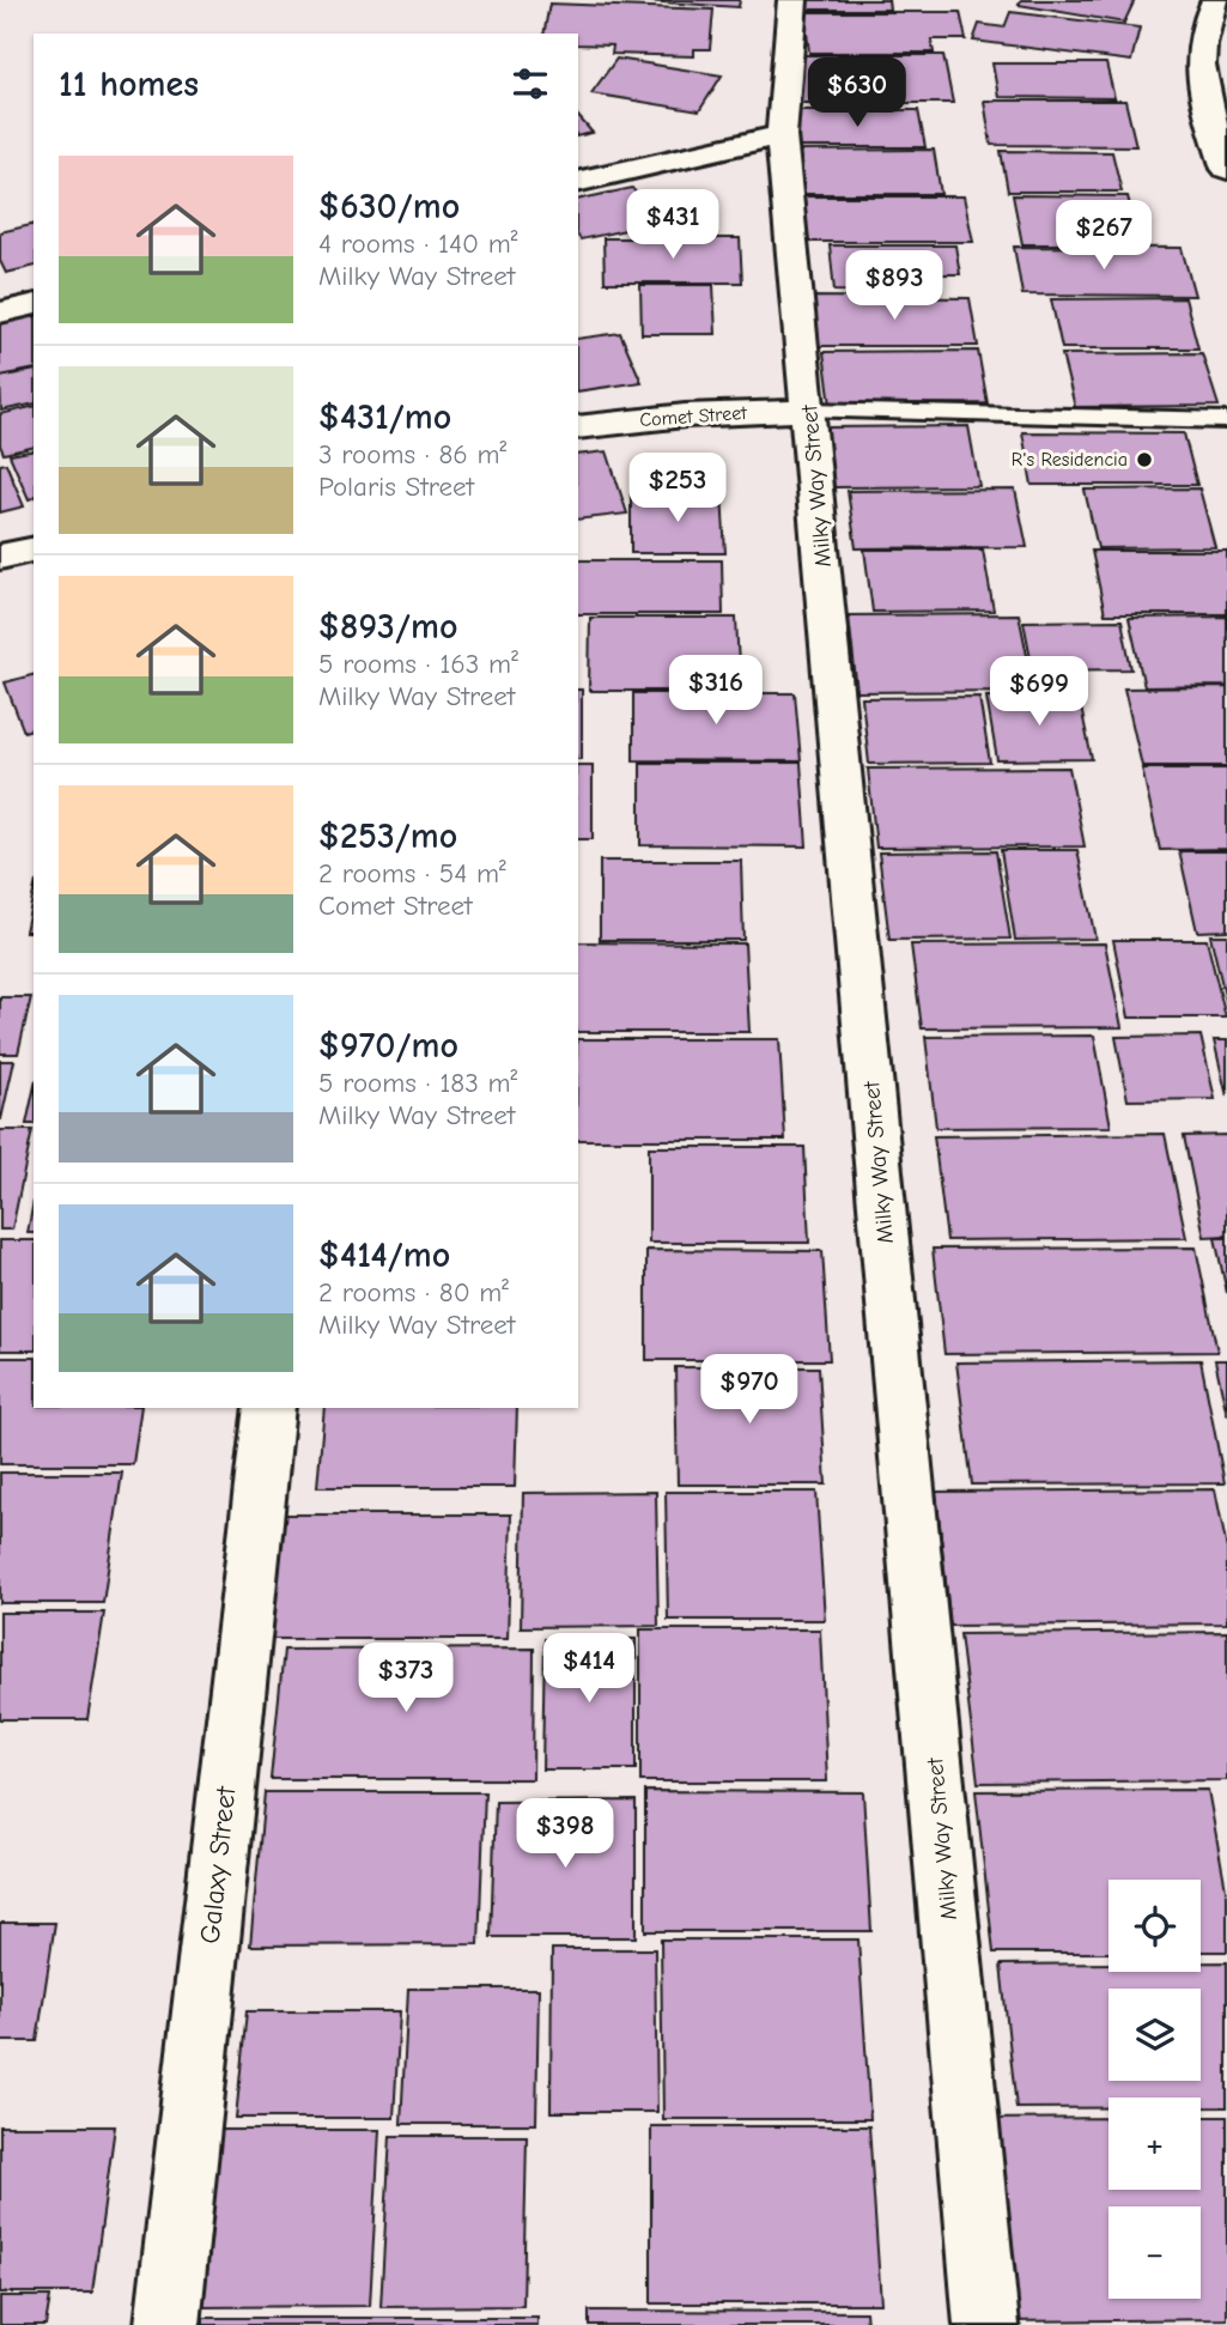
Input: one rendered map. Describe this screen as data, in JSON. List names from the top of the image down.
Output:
{
  "streets": {
    "street": ["Comet Street", "Milky Way Street", "Galaxy Street"]
  },
  "crossings": [
    ["Comet Street", "Milky Way Street"]
  ],
  "places": ["R's Residencia"],
  "page": {
    "heading": "11 homes",
    "price": [
      "$630",
      "$431",
      "$267",
      "$893",
      "$253",
      "$316",
      "$699",
      "$970",
      "$414",
      "$373",
      "$398"
    ],
    "list": [
      {
        "name": "$630/mo",
        "note": "4 rooms · 140 m² · Milky Way Street"
      },
      {
        "name": "$431/mo",
        "note": "3 rooms · 86 m² · Polaris Street"
      },
      {
        "name": "$893/mo",
        "note": "5 rooms · 163 m² · Milky Way Street"
      },
      {
        "name": "$253/mo",
        "note": "2 rooms · 54 m² · Comet Street"
      },
      {
        "name": "$970/mo",
        "note": "5 rooms · 183 m² · Milky Way Street"
      },
      {
        "name": "$414/mo",
        "note": "2 rooms · 80 m² · Milky Way Street"
      }
    ],
    "map_buttons": ["+", "−"]
  }
}
